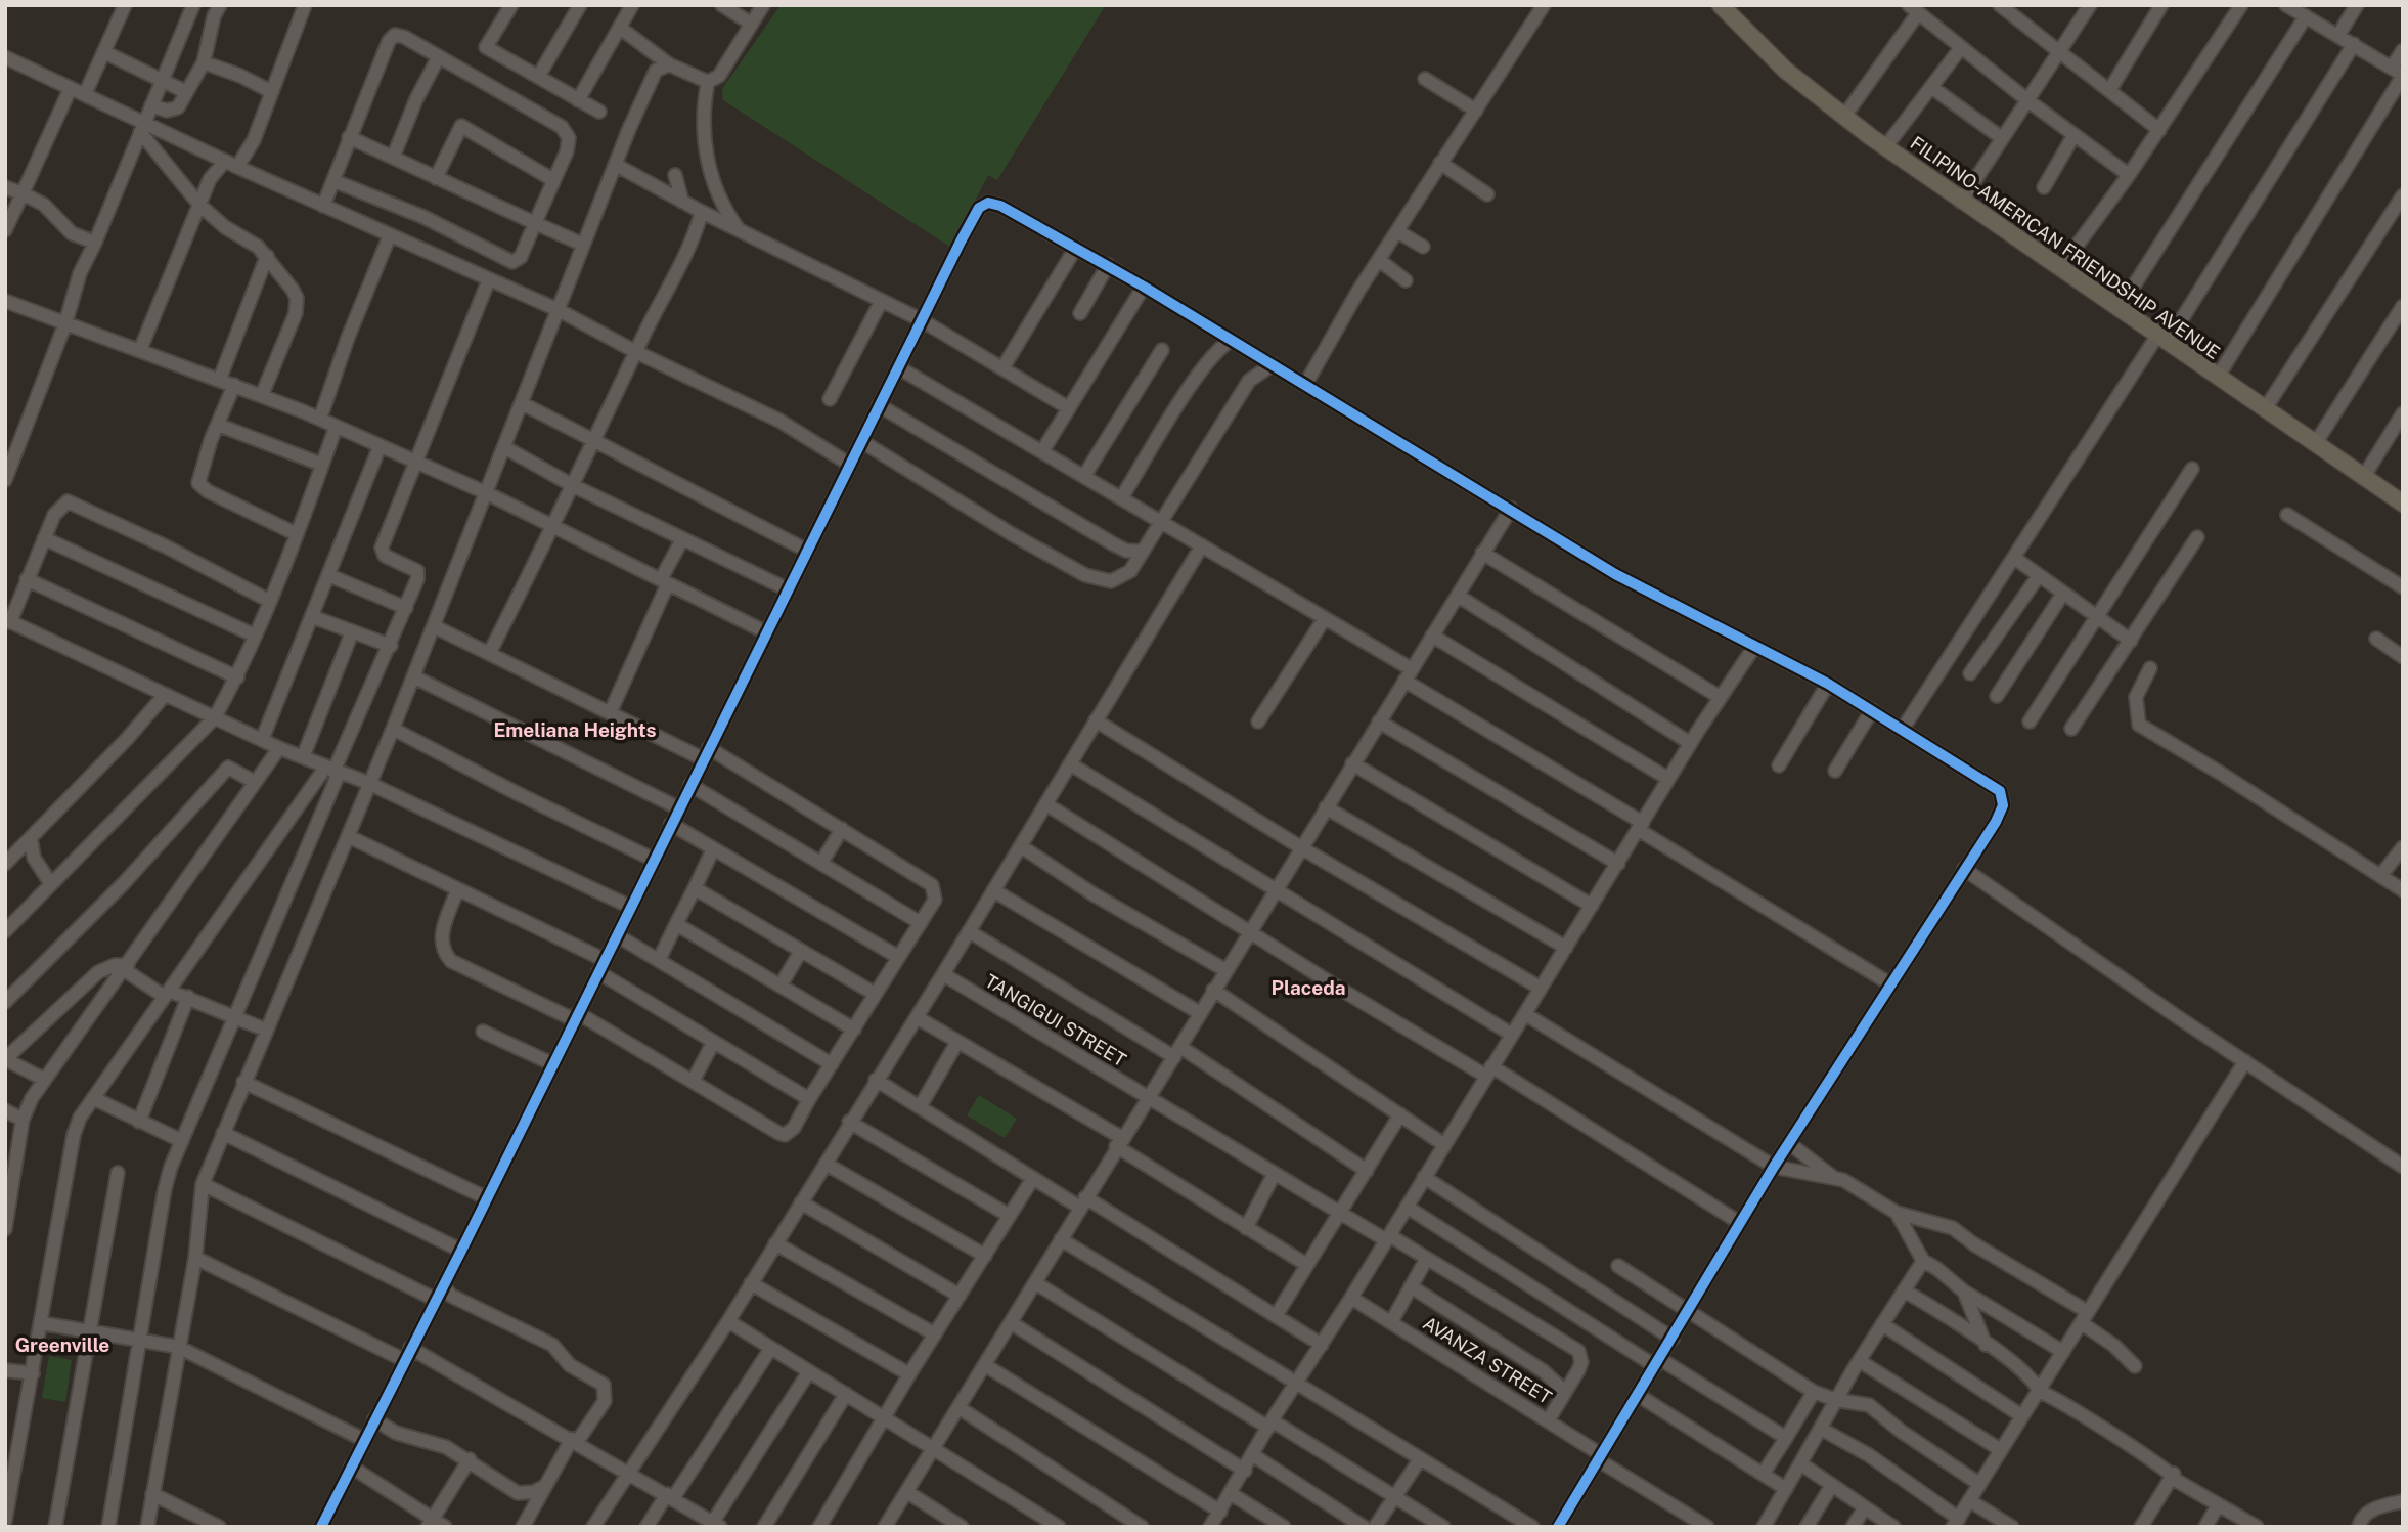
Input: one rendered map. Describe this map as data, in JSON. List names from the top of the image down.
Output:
{
  "streets": {
    "main road": ["FILIPINO-AMERICAN FRIENDSHIP AVENUE"],
    "street": ["TANGIGUI STREET", "AVANZA STREET"]
  },
  "crossings": [
    ["TANGIGUI STREET", "AVANZA STREET"]
  ],
  "districts": ["Emeliana Heights", "Placeda", "Greenville"]
}
